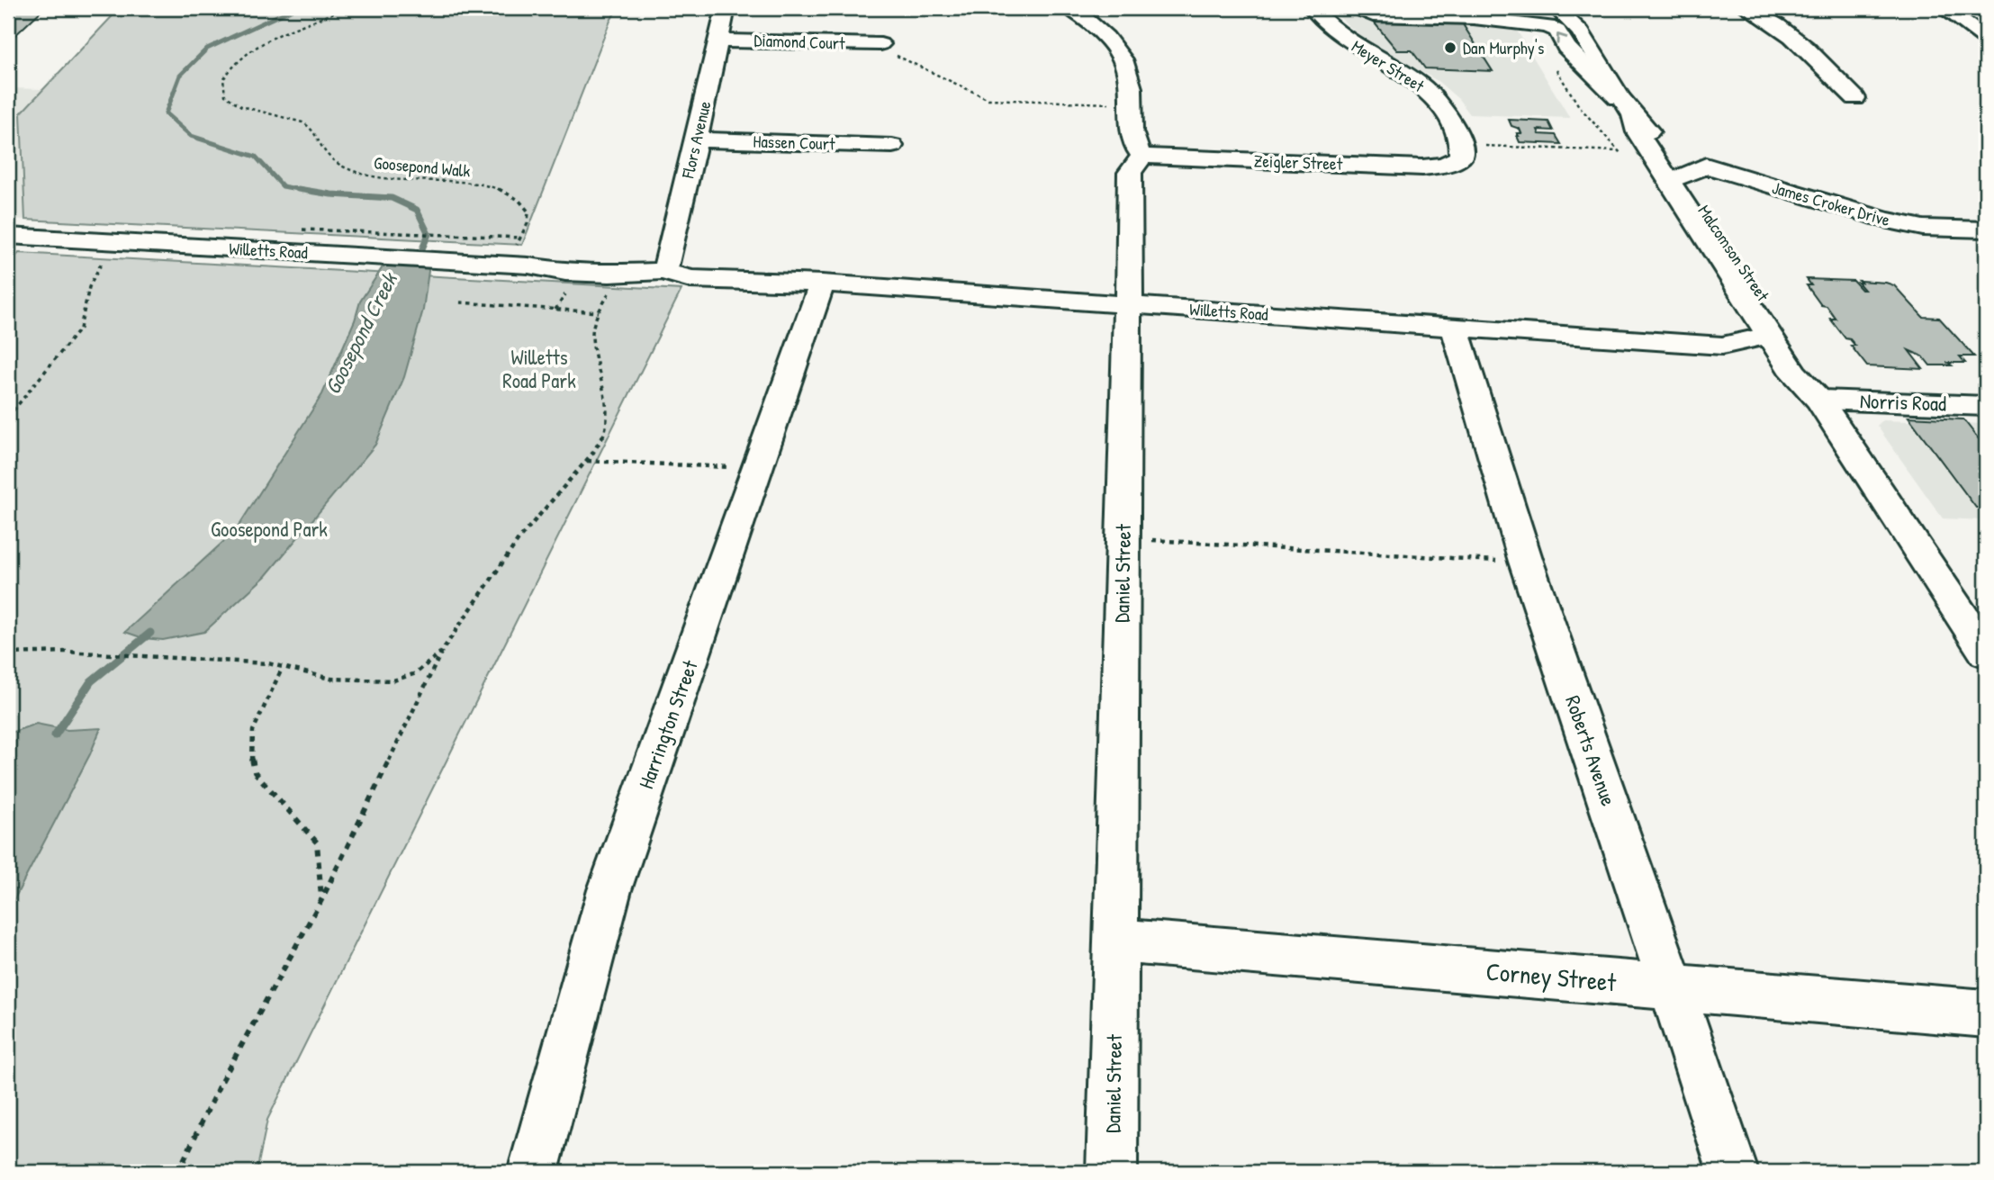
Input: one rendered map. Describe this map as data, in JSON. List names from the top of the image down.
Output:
{
  "streets": {
    "street": [
      "Diamond Court",
      "Meyer Street",
      "Flors Avenue",
      "Hassen Court",
      "Zeigler Street",
      "James Croker Drive",
      "Willetts Road",
      "Malcomson Street",
      "Norris Road",
      "Daniel Street",
      "Harrington Street",
      "Roberts Avenue",
      "Corney Street"
    ],
    "path": ["Goosepond Walk"]
  },
  "crossings": [
    ["Diamond Court", "Flors Avenue"],
    ["Meyer Street", "Zeigler Street"],
    ["Flors Avenue", "Hassen Court"],
    ["Flors Avenue", "Willetts Road"],
    ["Zeigler Street", "Daniel Street"],
    ["Goosepond Walk", "Willetts Road"],
    ["James Croker Drive", "Malcomson Street"],
    ["Willetts Road", "Malcomson Street"],
    ["Willetts Road", "Daniel Street"],
    ["Willetts Road", "Harrington Street"],
    ["Willetts Road", "Roberts Avenue"],
    ["Malcomson Street", "Norris Road"],
    ["Daniel Street", "Corney Street"],
    ["Roberts Avenue", "Corney Street"]
  ],
  "water": ["Goosepond Creek"],
  "parks": ["Willetts Road Park", "Goosepond Park"],
  "places": ["Dan Murphy's"]
}
